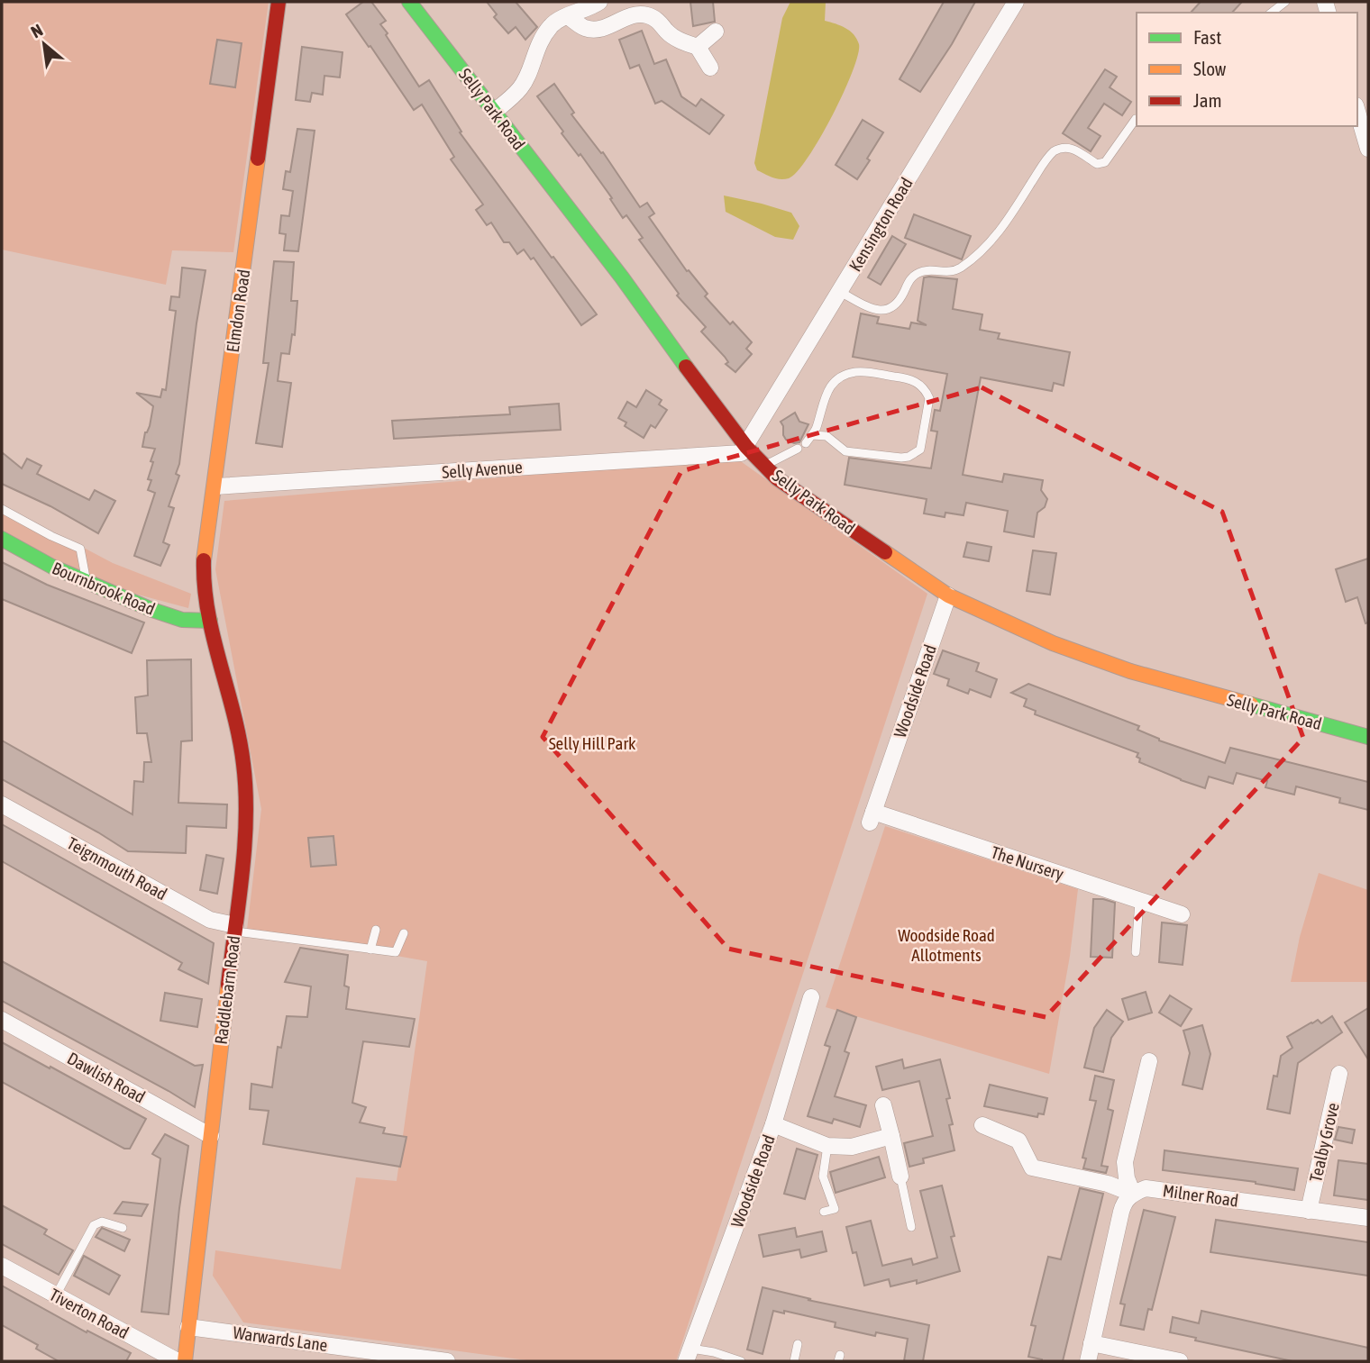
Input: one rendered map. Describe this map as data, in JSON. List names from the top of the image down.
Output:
{
  "streets": {
    "street": [
      "Selly Park Road",
      "Kensington Road",
      "Elmdon Road",
      "Selly Avenue",
      "Bournbrook Road",
      "Woodside Road",
      "The Nursery",
      "Teignmouth Road",
      "Raddlebarn Road",
      "Dawlish Road",
      "Tealby Grove",
      "Milner Road",
      "Tiverton Road",
      "Warwards Lane"
    ]
  },
  "crossings": [
    ["Selly Park Road", "Kensington Road"],
    ["Selly Park Road", "Selly Avenue"],
    ["Selly Park Road", "Woodside Road"],
    ["Kensington Road", "Selly Avenue"],
    ["Elmdon Road", "Selly Avenue"],
    ["Elmdon Road", "Bournbrook Road"],
    ["Elmdon Road", "Raddlebarn Road"],
    ["Bournbrook Road", "Raddlebarn Road"],
    ["Woodside Road", "The Nursery"],
    ["Teignmouth Road", "Raddlebarn Road"],
    ["Raddlebarn Road", "Dawlish Road"],
    ["Raddlebarn Road", "Warwards Lane"],
    ["Tealby Grove", "Milner Road"]
  ],
  "parks": ["Selly Hill Park", "Woodside Road Allotments"],
  "legend": ["Fast", "Slow", "Jam"],
  "north": "top left"
}
